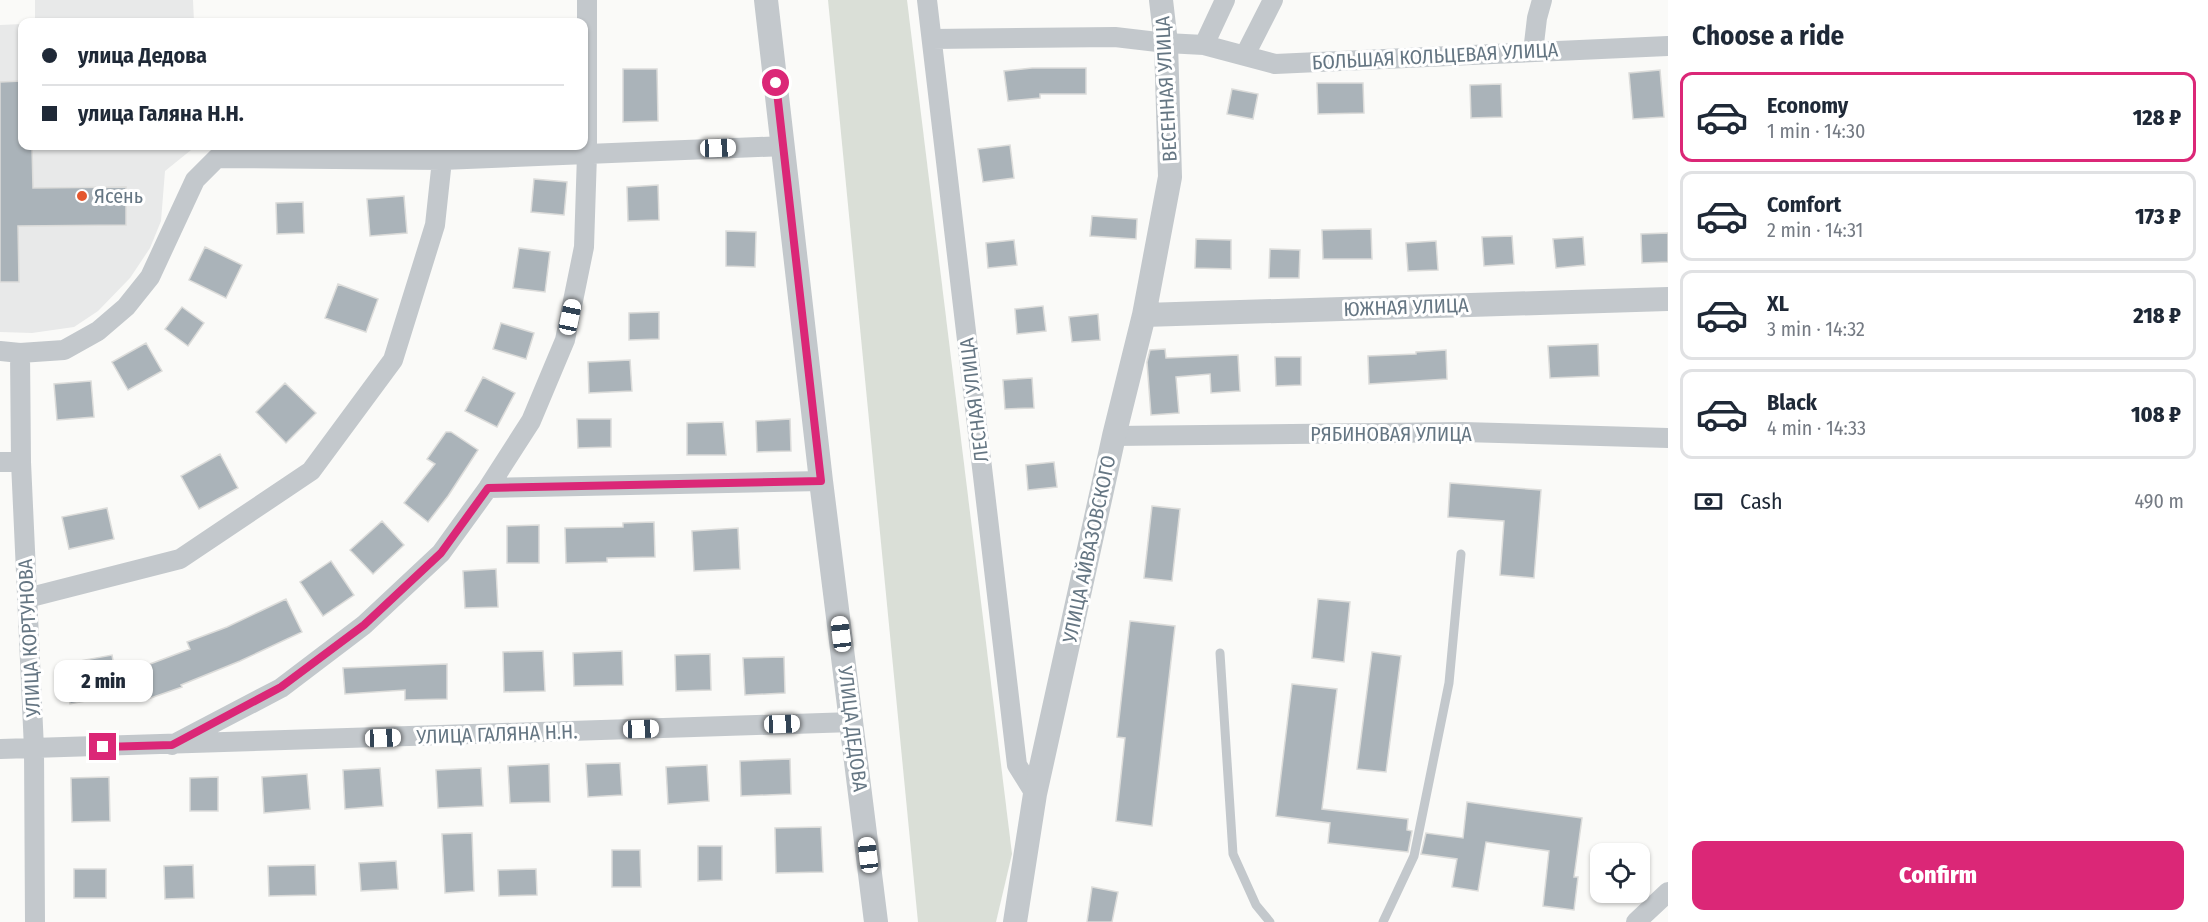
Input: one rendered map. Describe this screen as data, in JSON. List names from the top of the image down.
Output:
{
  "streets": {
    "street": [
      "БОЛЬШАЯ КОЛЬЦЕВАЯ УЛИЦА",
      "ВЕСЕННАЯ УЛИЦА",
      "ЮЖНАЯ УЛИЦА",
      "ЛЕСНАЯ УЛИЦА",
      "РЯБИНОВАЯ УЛИЦА",
      "УЛИЦА АЙВАЗОВСКОГО",
      "УЛИЦА КОРТУНОВА",
      "УЛИЦА ДЕДОВА",
      "УЛИЦА ГАЛЯНА Н.Н."
    ]
  },
  "crossings": [
    ["БОЛЬШАЯ КОЛЬЦЕВАЯ УЛИЦА", "ВЕСЕННАЯ УЛИЦА"],
    ["БОЛЬШАЯ КОЛЬЦЕВАЯ УЛИЦА", "ЛЕСНАЯ УЛИЦА"],
    ["ВЕСЕННАЯ УЛИЦА", "УЛИЦА АЙВАЗОВСКОГО"],
    ["ЮЖНАЯ УЛИЦА", "УЛИЦА АЙВАЗОВСКОГО"],
    ["ЛЕСНАЯ УЛИЦА", "УЛИЦА АЙВАЗОВСКОГО"],
    ["РЯБИНОВАЯ УЛИЦА", "УЛИЦА АЙВАЗОВСКОГО"],
    ["УЛИЦА КОРТУНОВА", "УЛИЦА ГАЛЯНА Н.Н."],
    ["УЛИЦА ДЕДОВА", "УЛИЦА ГАЛЯНА Н.Н."]
  ],
  "places": ["Ясень"],
  "page": {
    "heading": "Choose a ride",
    "banner": ["улица Дедова", "улица Галяна Н.Н."],
    "list": [
      {
        "name": "Economy",
        "note": "1 min · 14:30",
        "value": "128 ₽"
      },
      {
        "name": "Comfort",
        "note": "2 min · 14:31",
        "value": "173 ₽"
      },
      {
        "name": "XL",
        "note": "3 min · 14:32",
        "value": "218 ₽"
      },
      {
        "name": "Black",
        "note": "4 min · 14:33",
        "value": "108 ₽"
      }
    ],
    "pay": ["Cash", "490 m"],
    "bubble": "2 min",
    "buttons": "Confirm"
  }
}
